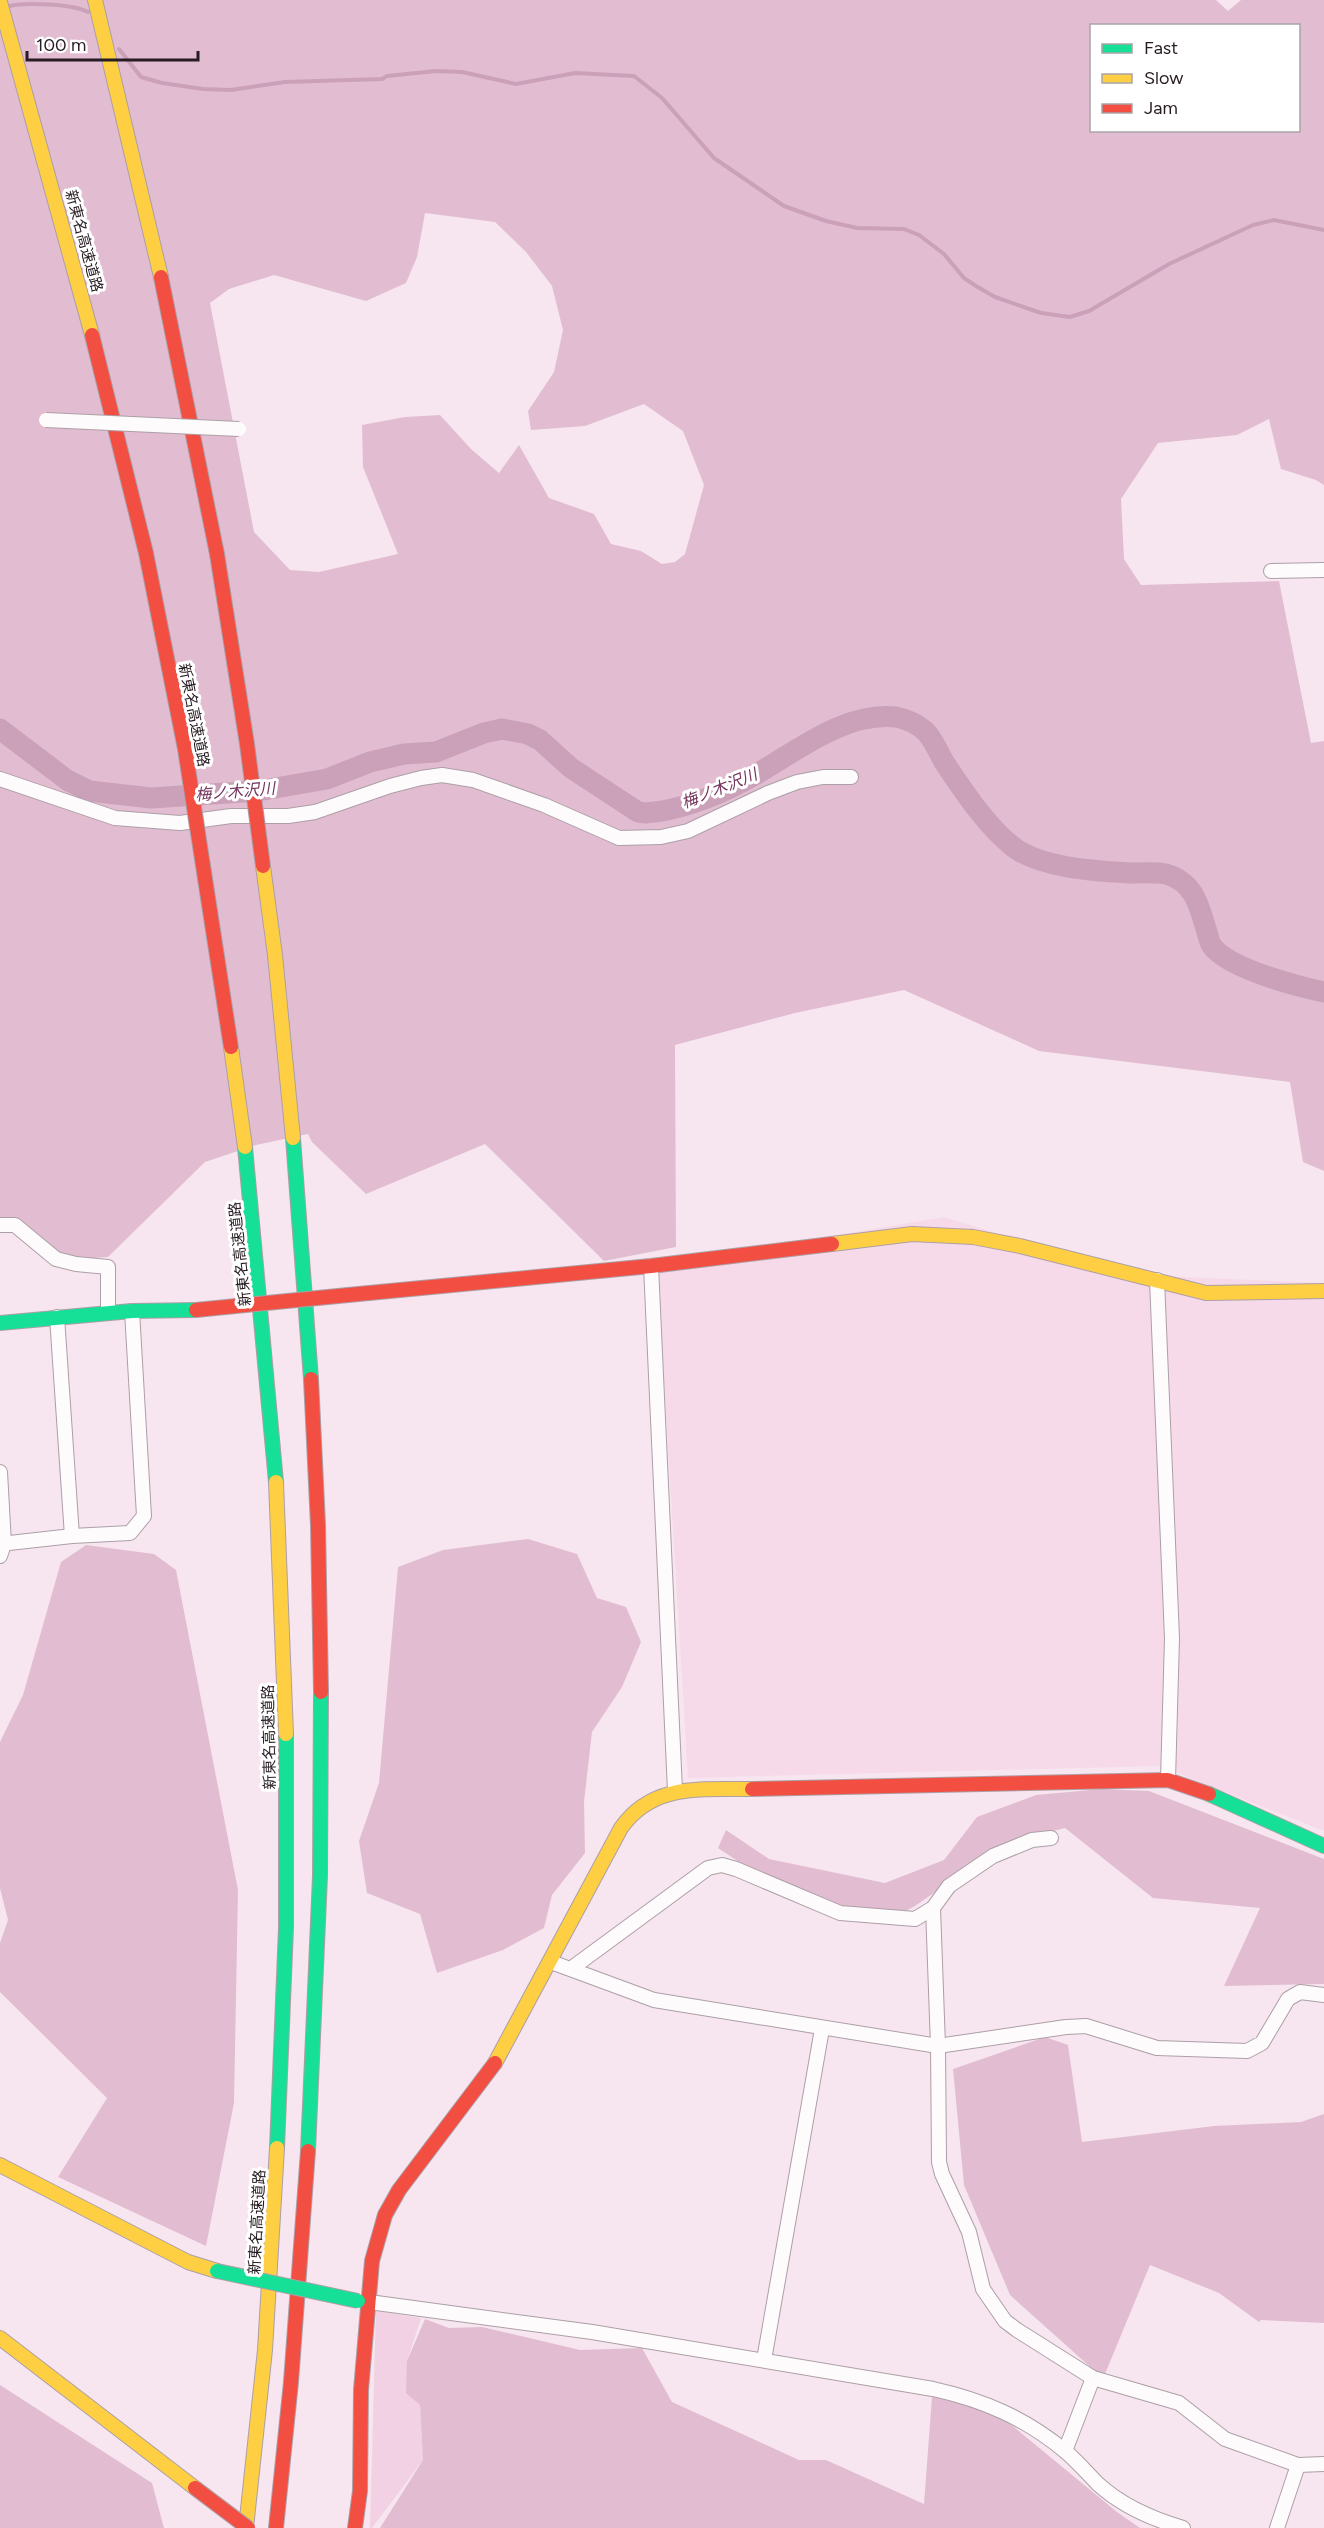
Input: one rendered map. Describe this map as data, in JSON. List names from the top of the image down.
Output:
{
  "streets": {
    "main road": ["新東名高速道路"]
  },
  "water": ["梅ノ木沢川"],
  "legend": ["Fast", "Slow", "Jam"],
  "scale_bar": "100 m"
}
